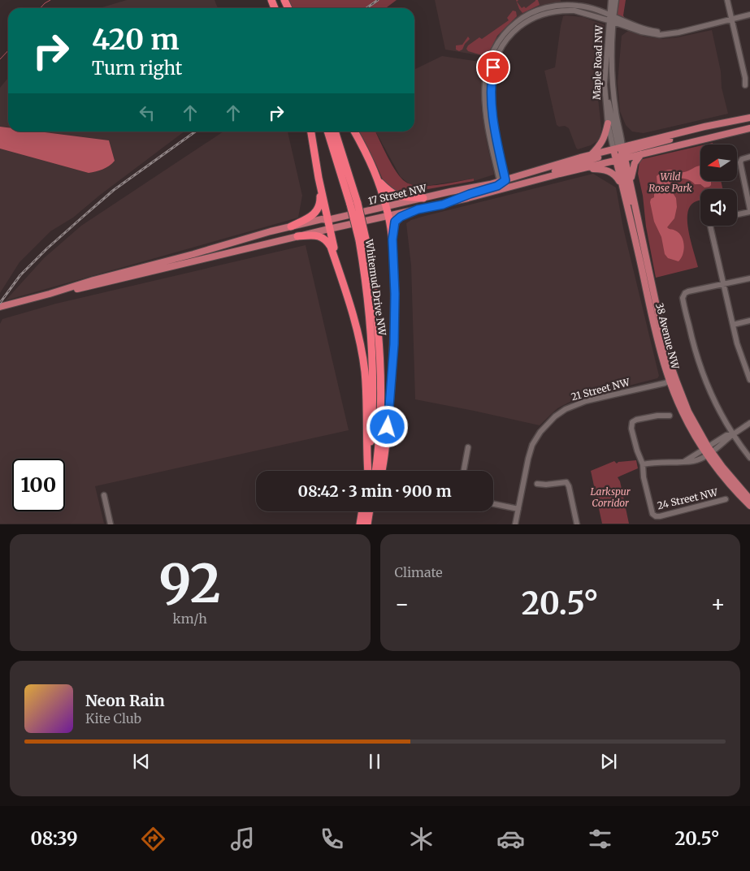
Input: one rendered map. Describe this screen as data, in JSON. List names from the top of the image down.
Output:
{
  "streets": {
    "highway": ["Whitemud Drive NW"],
    "main road": ["17 Street NW", "38 Avenue NW"],
    "street": ["Maple Road NW", "21 Street NW", "24 Street NW"]
  },
  "crossings": [
    ["Maple Road NW", "17 Street NW"],
    ["Maple Road NW", "38 Avenue NW"],
    ["17 Street NW", "38 Avenue NW"],
    ["38 Avenue NW", "21 Street NW"]
  ],
  "parks": ["Wild Rose Park", "Larkspur Corridor"],
  "north": "left",
  "page": {
    "turn": ["420 m", "Turn right"],
    "limit": "100",
    "trip": "08:42 · 3 min · 900 m",
    "tile": [
      ["92", "km/h"],
      "Climate"
    ],
    "heat": ["−", "20.5°", "+"],
    "song": ["Neon Rain", "Kite Club"],
    "tabs": ["08:39", "20.5°"]
  }
}
